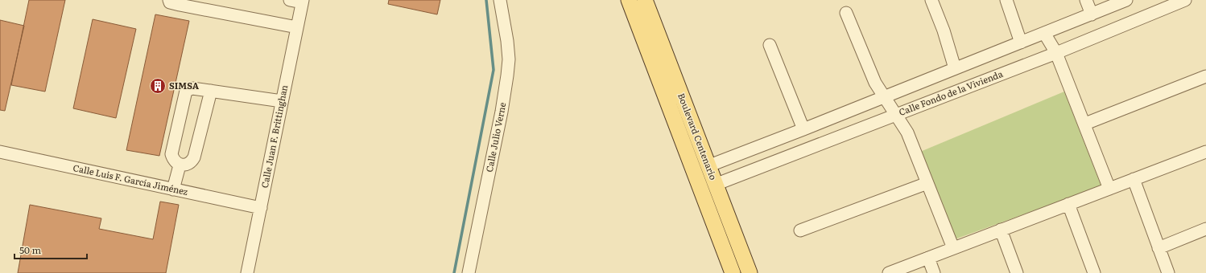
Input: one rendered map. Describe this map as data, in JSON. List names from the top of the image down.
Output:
{
  "streets": {
    "main road": ["Boulevard Centenario"],
    "street": [
      "Calle Fondo de la Vivienda",
      "Calle Juan F. Brittinghan",
      "Calle Julio Verne",
      "Calle Luis F. García Jiménez"
    ]
  },
  "crossings": [
    ["Calle Fondo de la Vivienda", "Boulevard Centenario"],
    ["Calle Juan F. Brittinghan", "Calle Luis F. García Jiménez"]
  ],
  "places": {
    "building": ["SIMSA"]
  },
  "scale_bar": "50 m"
}
